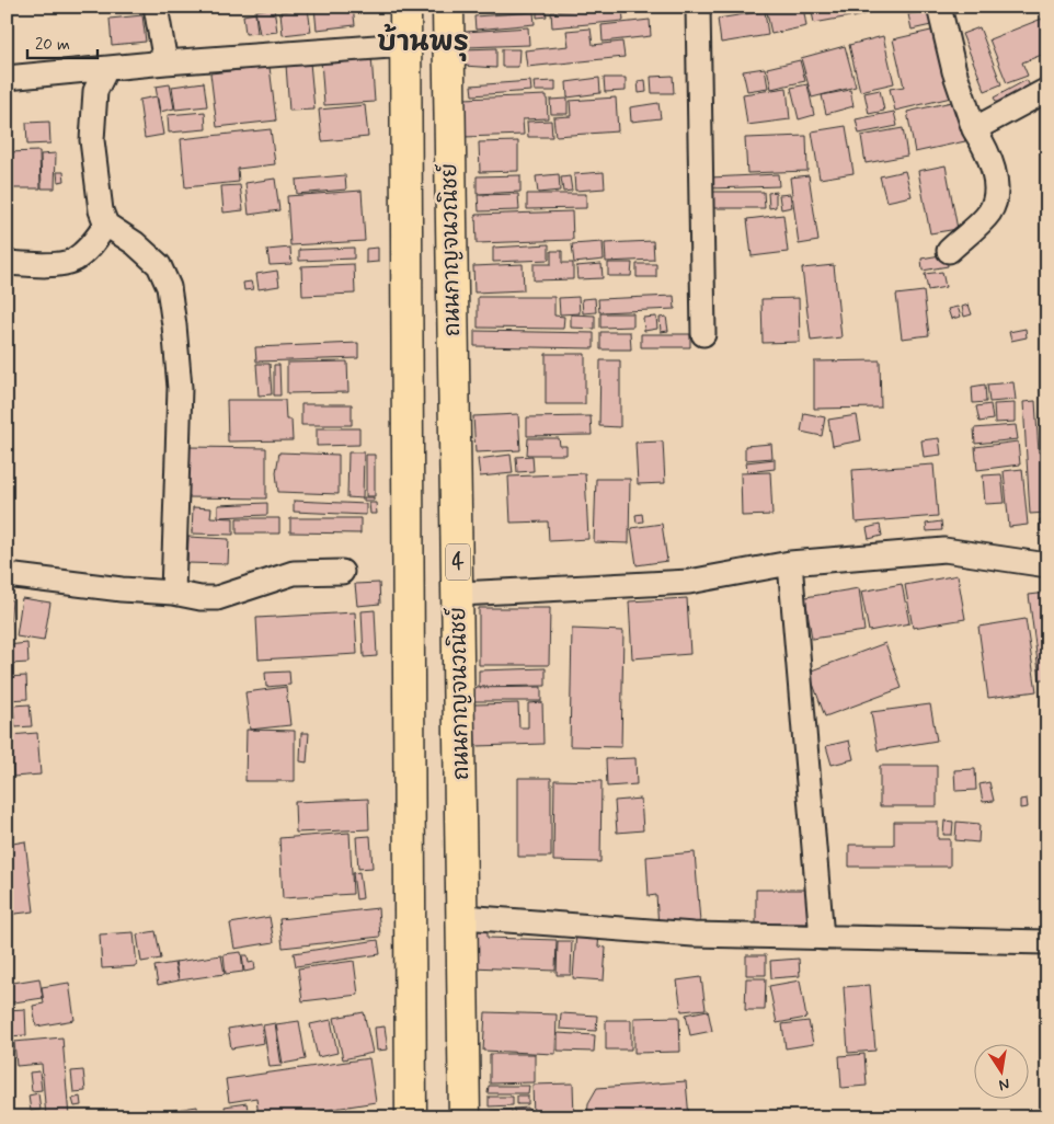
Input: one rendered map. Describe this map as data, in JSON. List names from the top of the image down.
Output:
{
  "streets": {
    "highway": ["ถนนกาญจนวณิชย์", "4"]
  },
  "districts": ["บ้านพรุ"],
  "scale_bar": "20 m",
  "north": "bottom"
}
